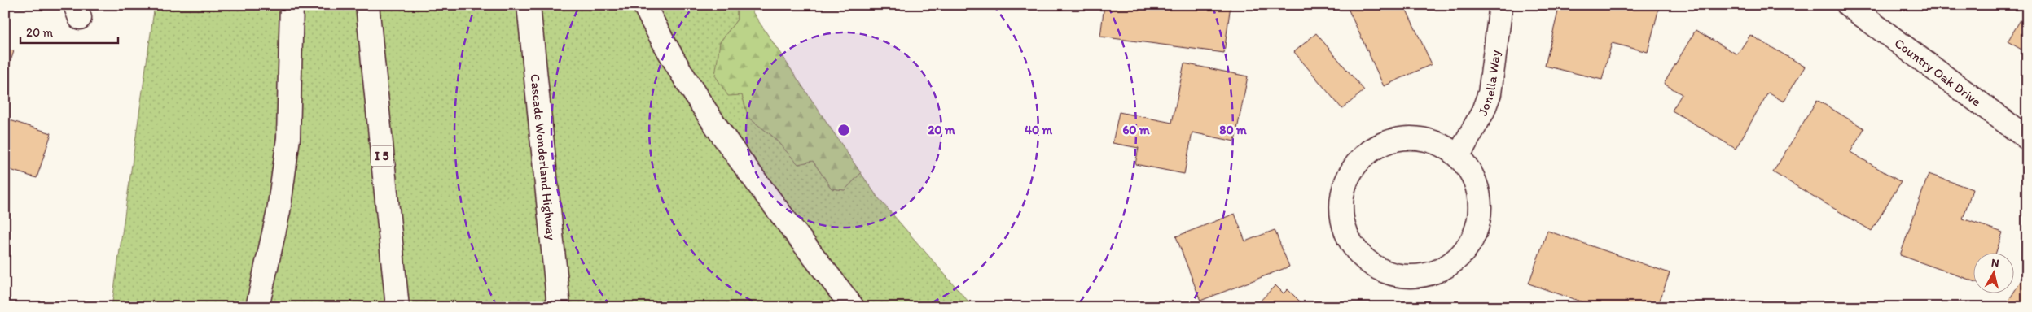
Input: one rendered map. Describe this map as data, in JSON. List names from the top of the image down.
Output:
{
  "streets": {
    "main road": [
      "Country Oak Drive",
      "Jonella Way",
      "I 5",
      "Cascade Wonderland Highway"
    ]
  },
  "scale_bar": "20 m",
  "north": "top",
  "rings": [
    "20 m",
    "40 m",
    "60 m",
    "80 m"
  ]
}
